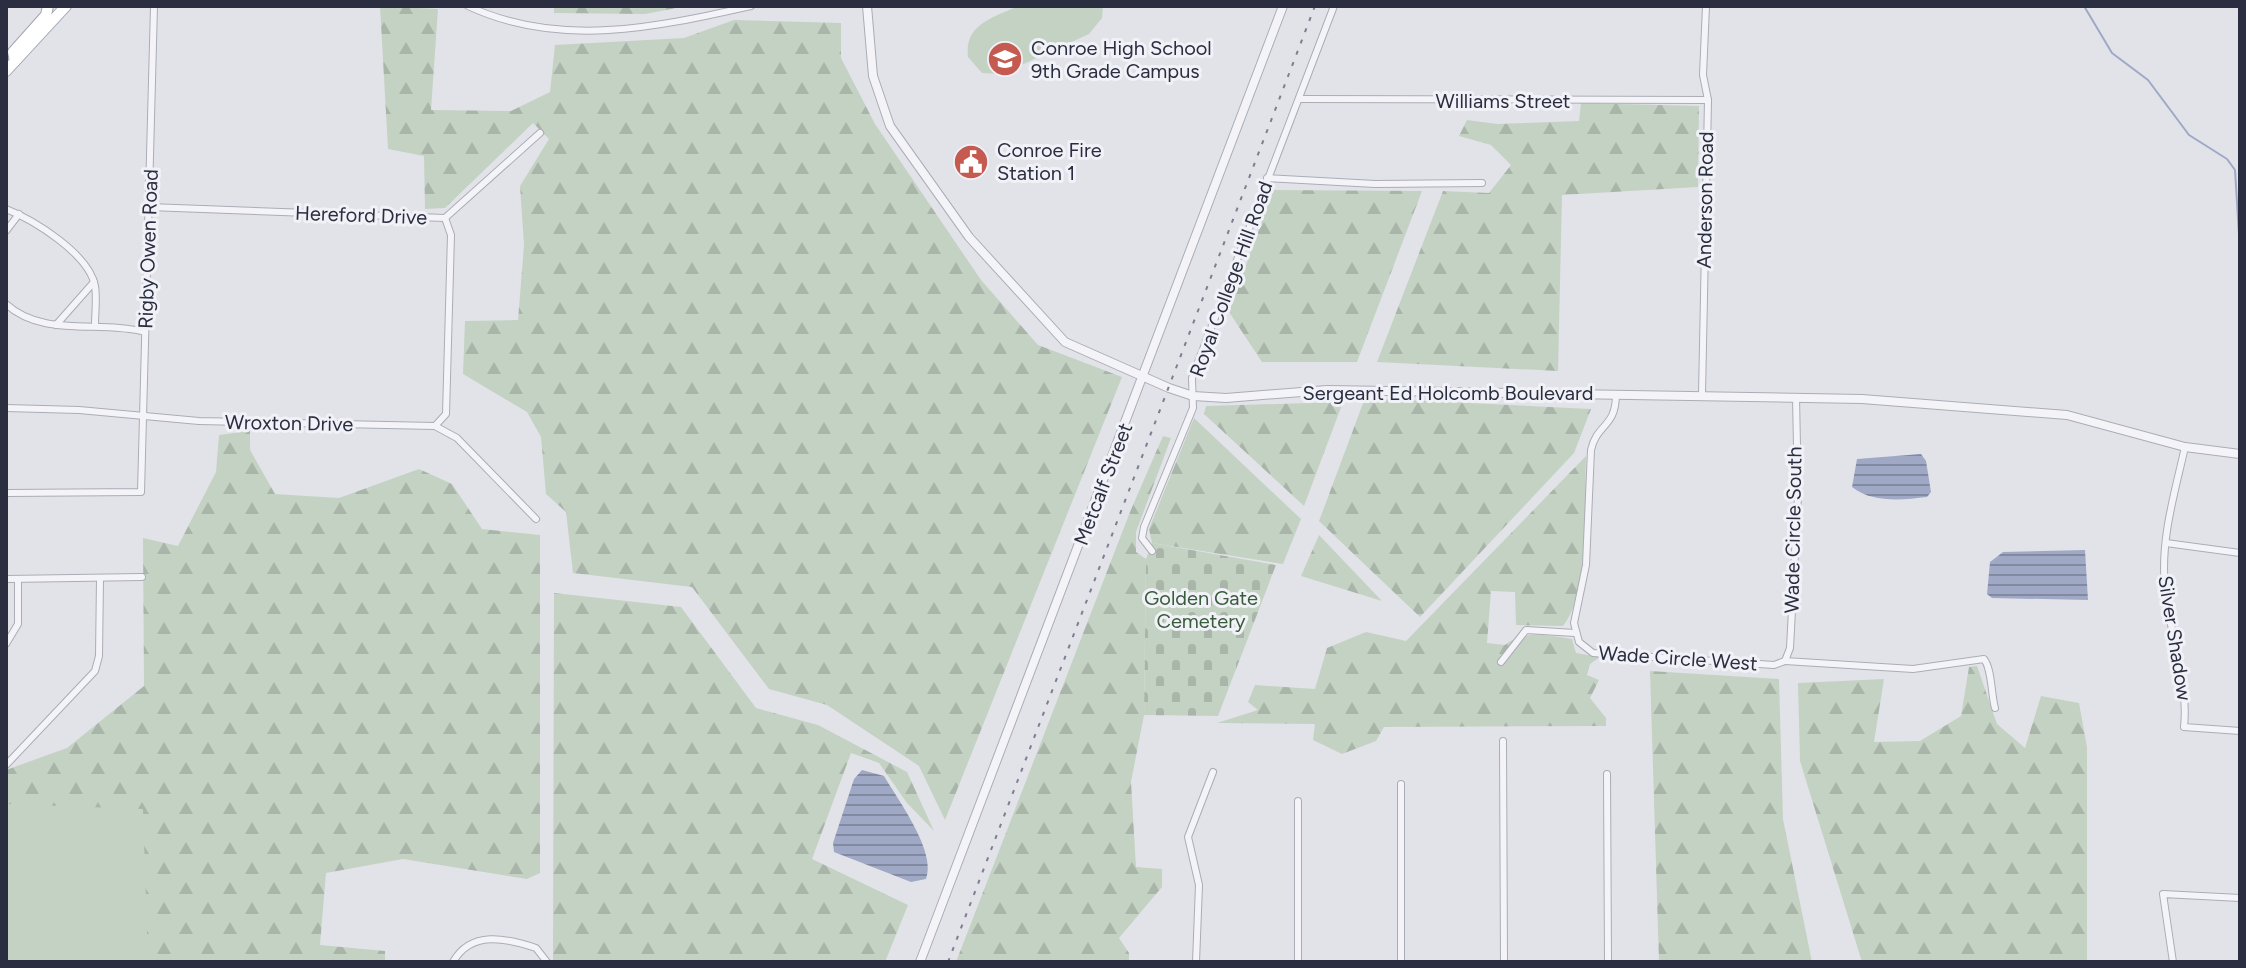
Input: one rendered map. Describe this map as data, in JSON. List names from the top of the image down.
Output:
{
  "streets": {
    "street": [
      "Williams Street",
      "Anderson Road",
      "Hereford Drive",
      "Rigby Owen Road",
      "Royal College Hill Road",
      "Sergeant Ed Holcomb Boulevard",
      "Wroxton Drive",
      "Metcalf Street",
      "Wade Circle South",
      "Silver Shadow",
      "Wade Circle West"
    ]
  },
  "crossings": [
    ["Williams Street", "Anderson Road"],
    ["Williams Street", "Royal College Hill Road"],
    ["Anderson Road", "Sergeant Ed Holcomb Boulevard"],
    ["Hereford Drive", "Rigby Owen Road"],
    ["Rigby Owen Road", "Wroxton Drive"],
    ["Royal College Hill Road", "Sergeant Ed Holcomb Boulevard"],
    ["Sergeant Ed Holcomb Boulevard", "Metcalf Street"],
    ["Sergeant Ed Holcomb Boulevard", "Wade Circle South"],
    ["Sergeant Ed Holcomb Boulevard", "Silver Shadow"],
    ["Wade Circle South", "Wade Circle West"]
  ],
  "parks": ["Golden Gate Cemetery"],
  "places": {
    "school or university": ["Conroe High School 9th Grade Campus"],
    "public building": ["Conroe Fire Station 1"]
  }
}
